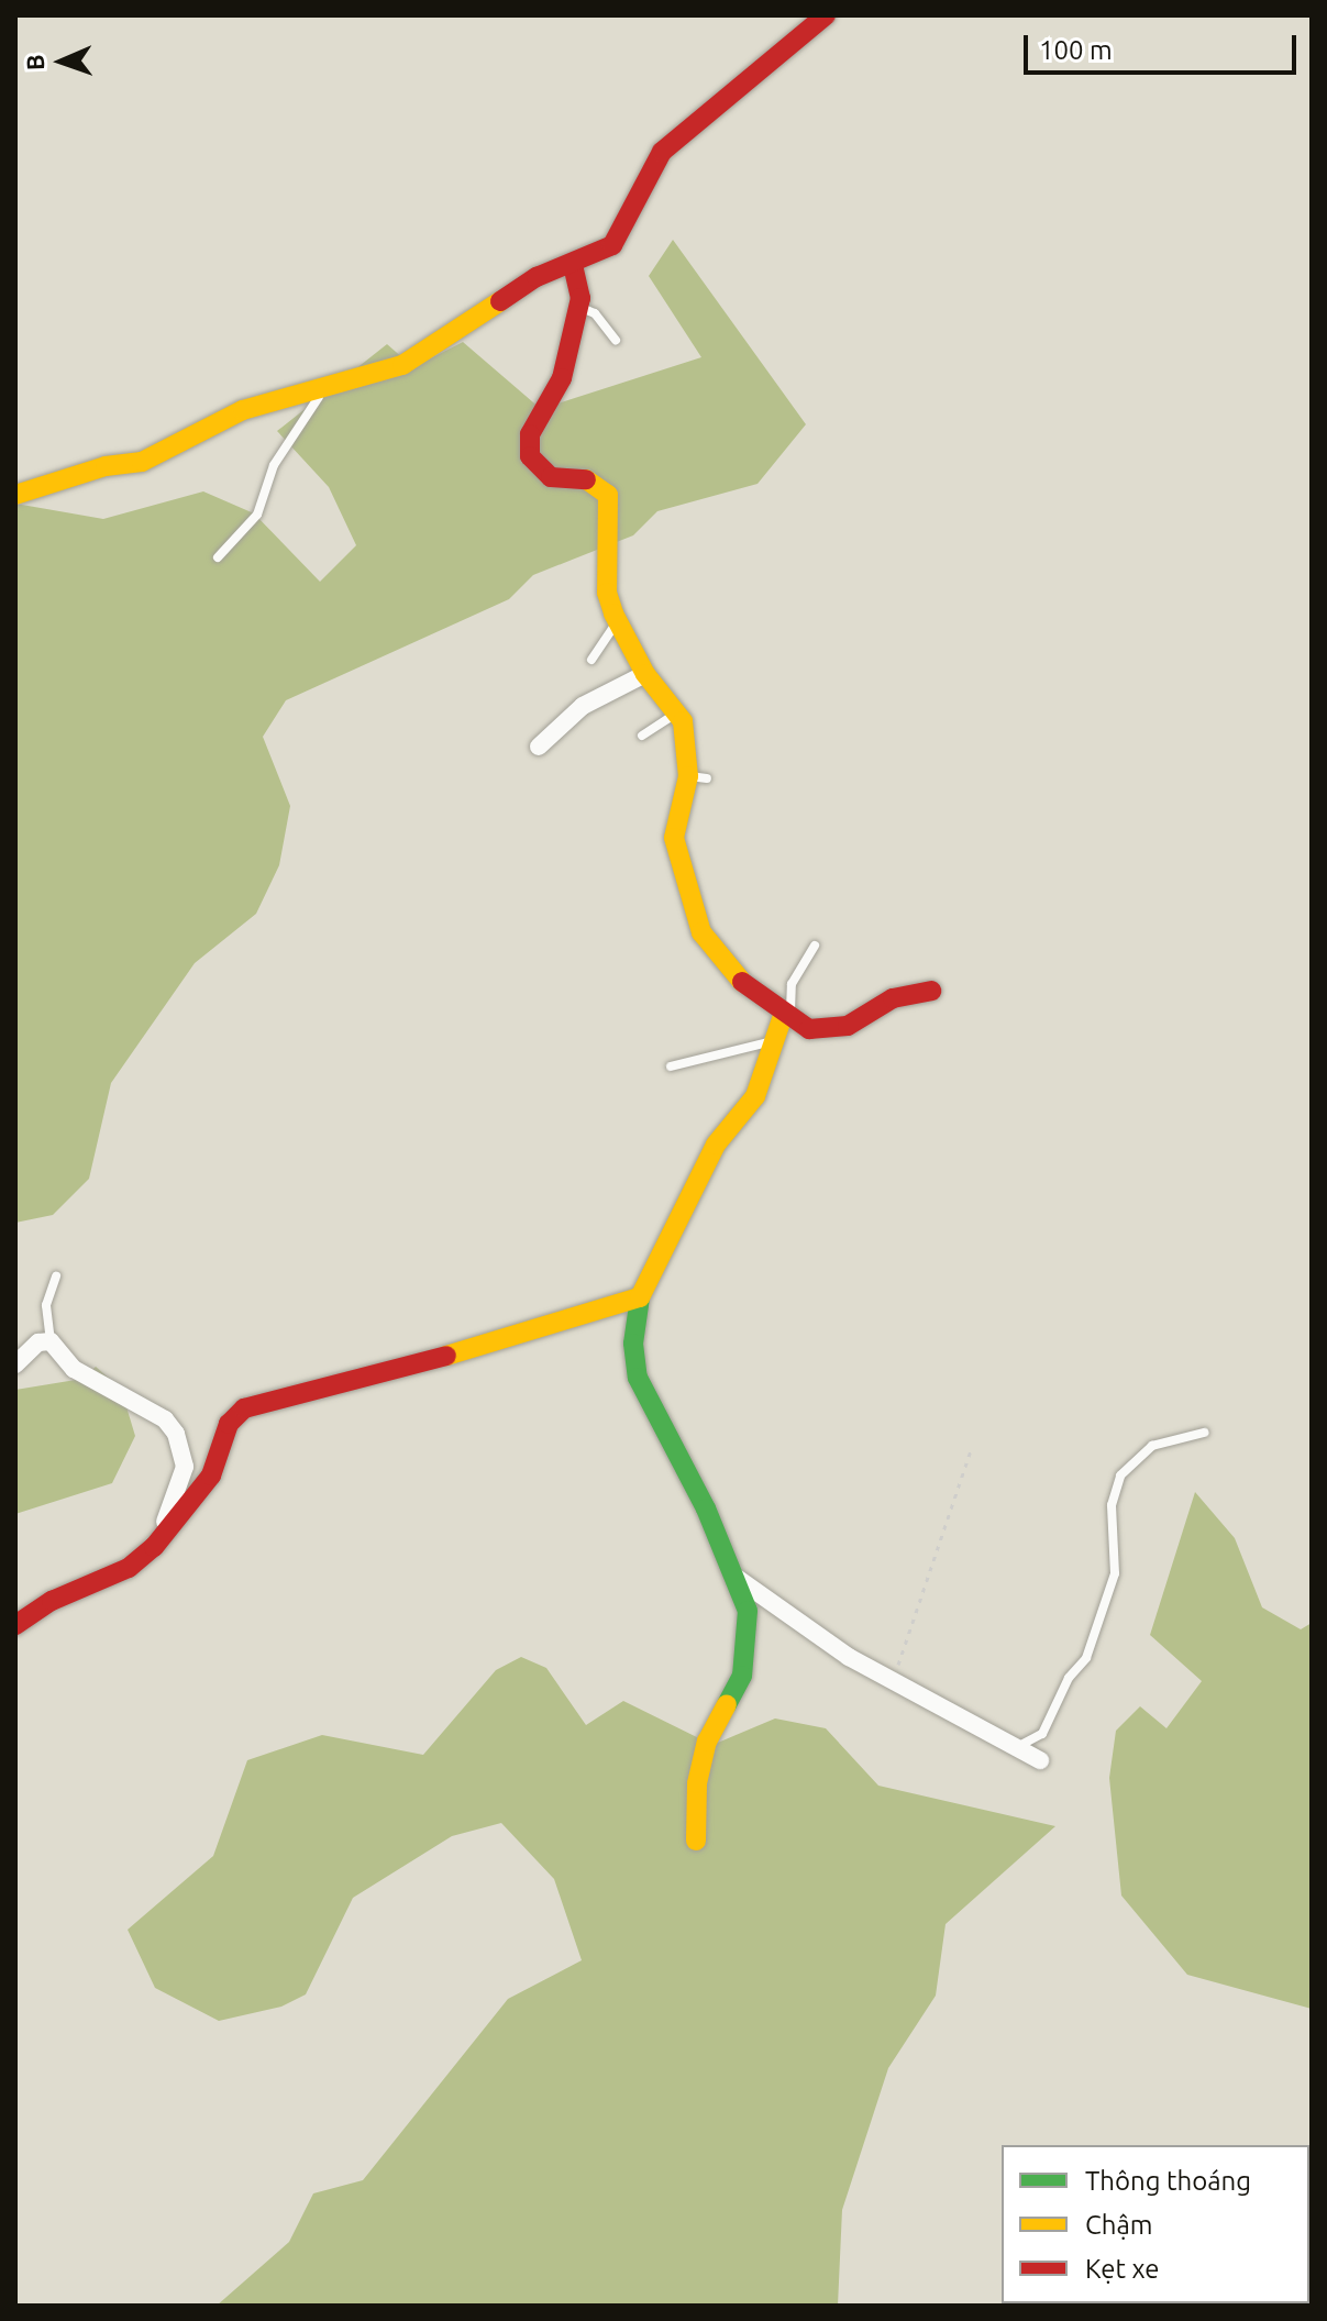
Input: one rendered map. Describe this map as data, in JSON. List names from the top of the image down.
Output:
{
  "legend": ["Thông thoáng", "Chậm", "Kẹt xe"],
  "scale_bar": "100 m",
  "north": "left"
}
